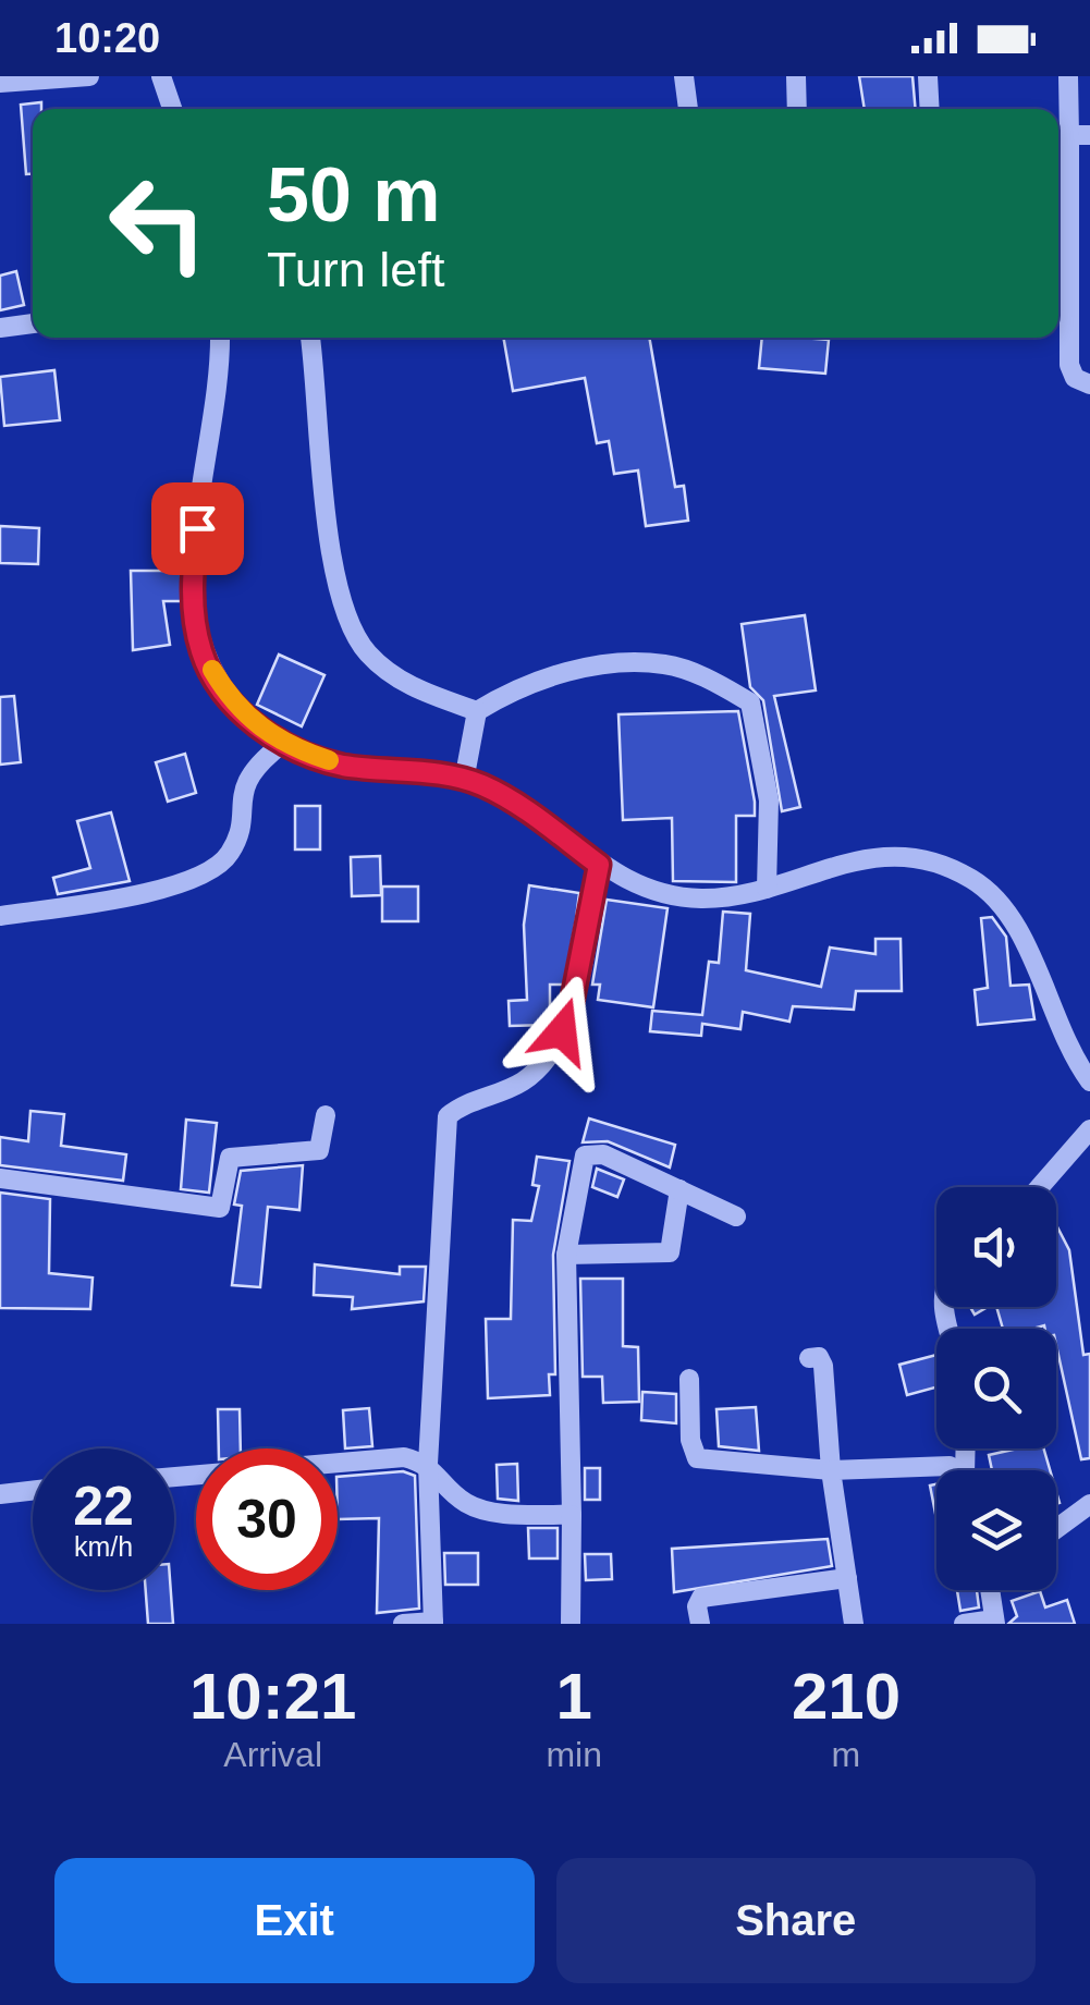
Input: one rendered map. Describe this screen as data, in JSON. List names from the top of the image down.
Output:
{
  "page": {
    "status": "10:20",
    "turn": ["50 m", "Turn left"],
    "speed": "22 km/h",
    "limit": "30",
    "eta": [
      "10:21",
      "Arrival",
      "1",
      "min",
      "210",
      "m"
    ],
    "buttons": ["Exit", "Share"]
  }
}
